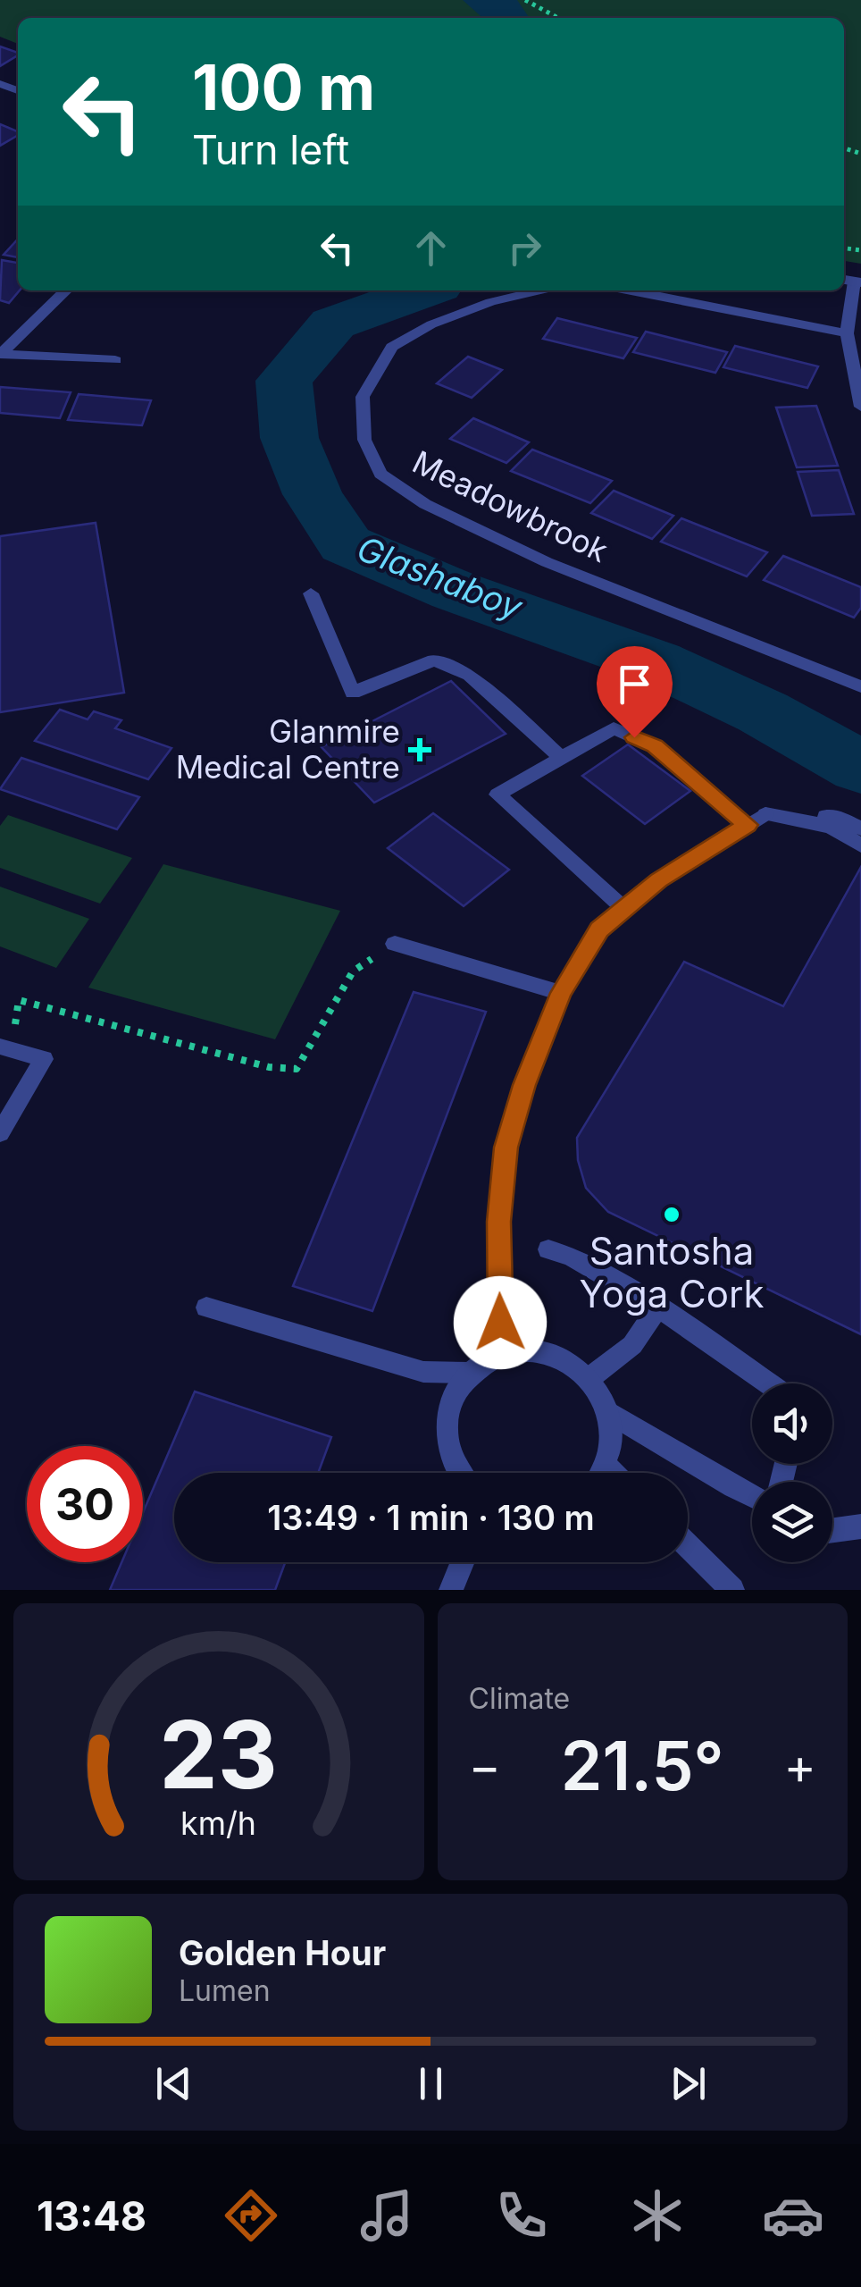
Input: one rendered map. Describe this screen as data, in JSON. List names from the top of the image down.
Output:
{
  "streets": {
    "street": ["Meadowbrook"]
  },
  "water": ["Glashaboy"],
  "places": {
    "health": ["Glanmire Medical Centre"],
    "other": ["Santosha Yoga Cork"]
  },
  "page": {
    "turn": ["100 m", "Turn left"],
    "limit": "30",
    "trip": "13:49 · 1 min · 130 m",
    "tile": "Climate",
    "heat": ["−", "21.5°", "+"],
    "song": ["Golden Hour", "Lumen"],
    "tabs": "13:48",
    "gauge": ["23", "km/h"]
  }
}
